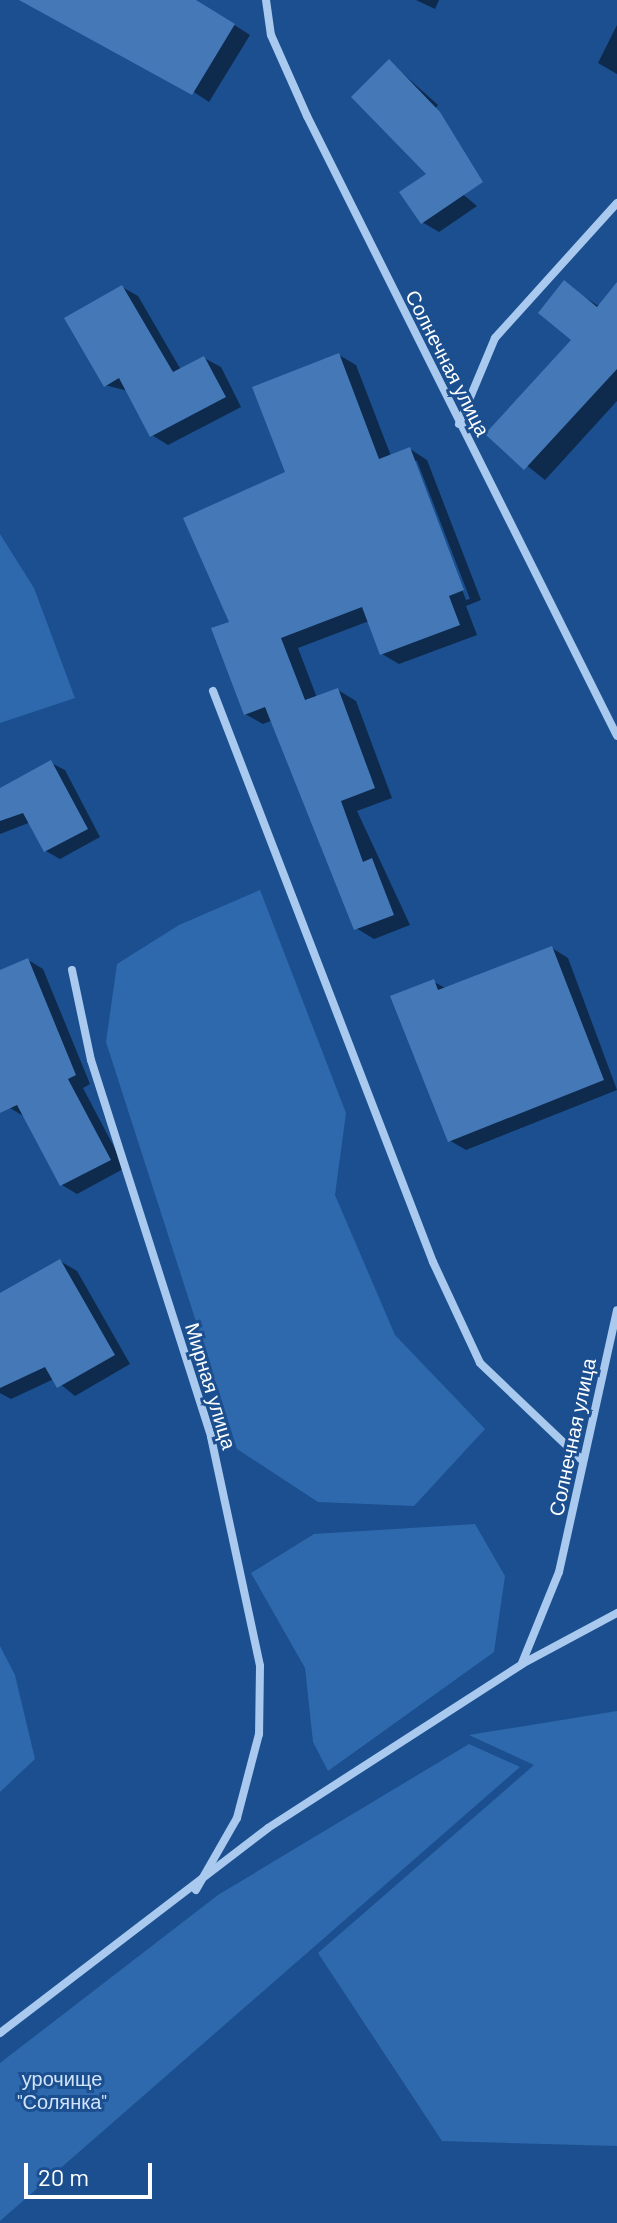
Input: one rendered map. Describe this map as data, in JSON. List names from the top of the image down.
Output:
{
  "streets": {
    "street": ["Солнечная улица", "Мирная улица"]
  },
  "parks": ["урочище \"Солянка\""],
  "scale_bar": "20 m"
}
